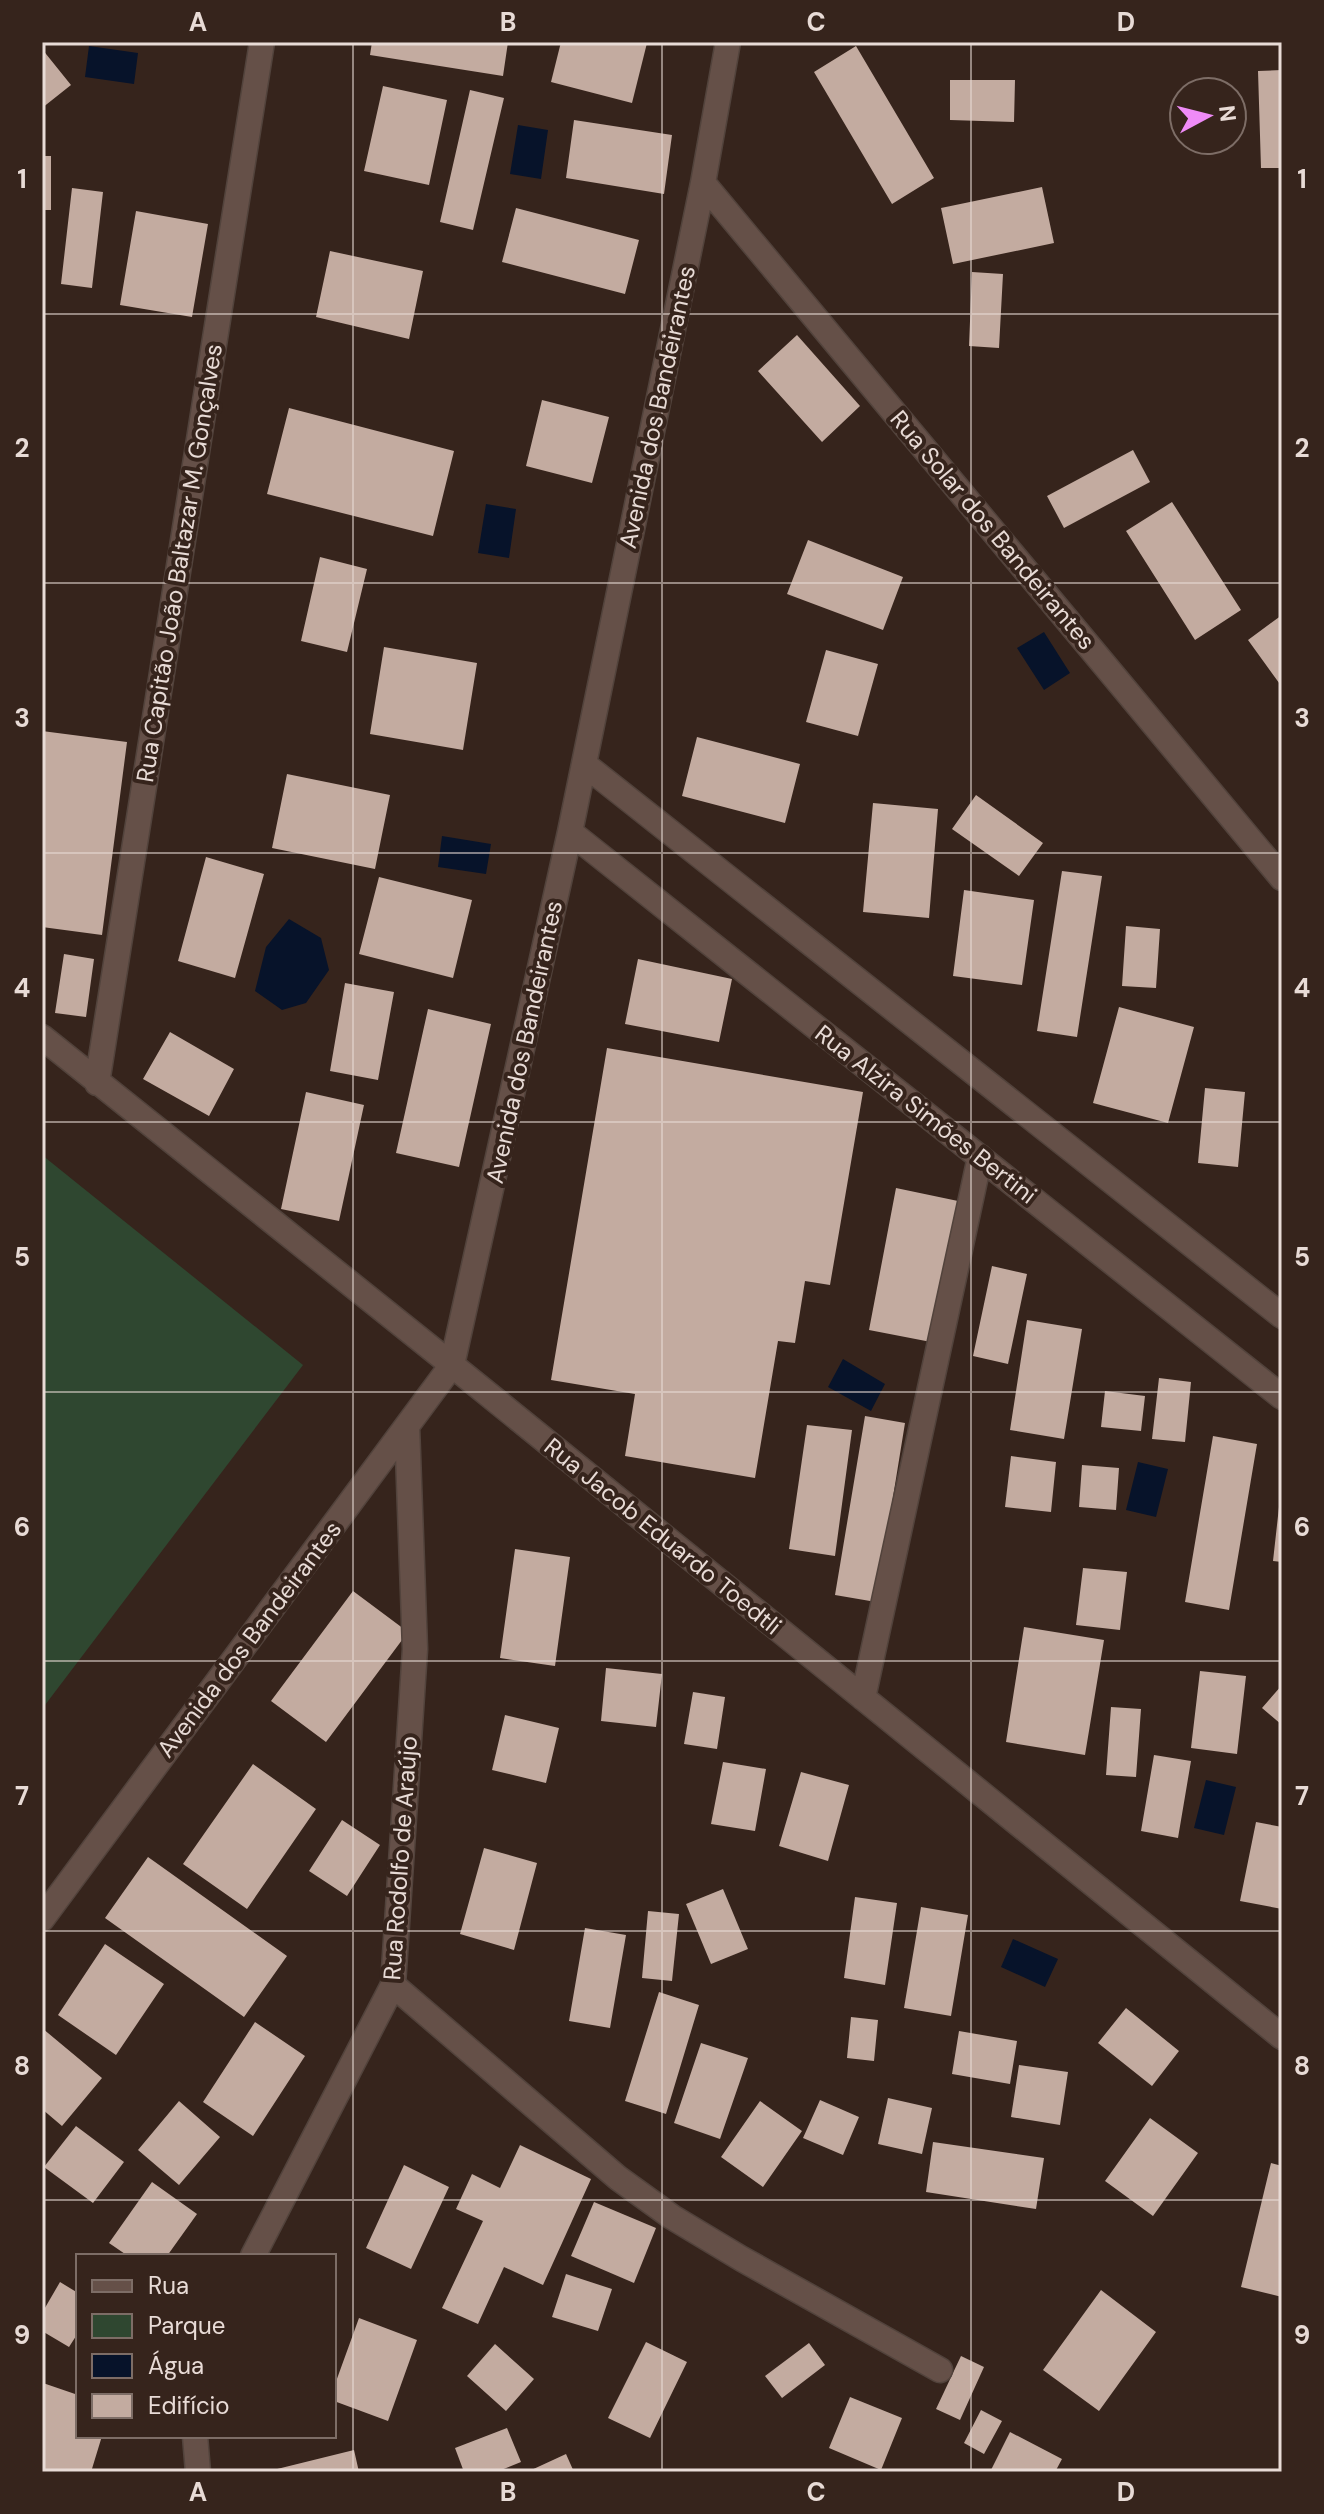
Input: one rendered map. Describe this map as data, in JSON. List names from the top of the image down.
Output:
{
  "streets": {
    "street": [
      "Avenida dos Bandeirantes",
      "Rua Solar dos Bandeirantes",
      "Rua Capitão João Baltazar M. Gonçalves",
      "Rua Alzira Simões Bertini",
      "Rua Jacob Eduardo Toedtli",
      "Rua Rodolfo de Araújo"
    ]
  },
  "crossings": [
    ["Avenida dos Bandeirantes", "Rua Solar dos Bandeirantes"],
    ["Avenida dos Bandeirantes", "Rua Alzira Simões Bertini"],
    ["Avenida dos Bandeirantes", "Rua Jacob Eduardo Toedtli"],
    ["Avenida dos Bandeirantes", "Rua Rodolfo de Araújo"],
    ["Rua Capitão João Baltazar M. Gonçalves", "Rua Jacob Eduardo Toedtli"]
  ],
  "legend": [
    "Rua",
    "Parque",
    "Água",
    "Edifício"
  ],
  "north": "right",
  "grid": {
    "columns": [
      "A",
      "B",
      "C",
      "D"
    ],
    "rows": [
      "1",
      "2",
      "3",
      "4",
      "5",
      "6",
      "7",
      "8",
      "9"
    ]
  }
}
